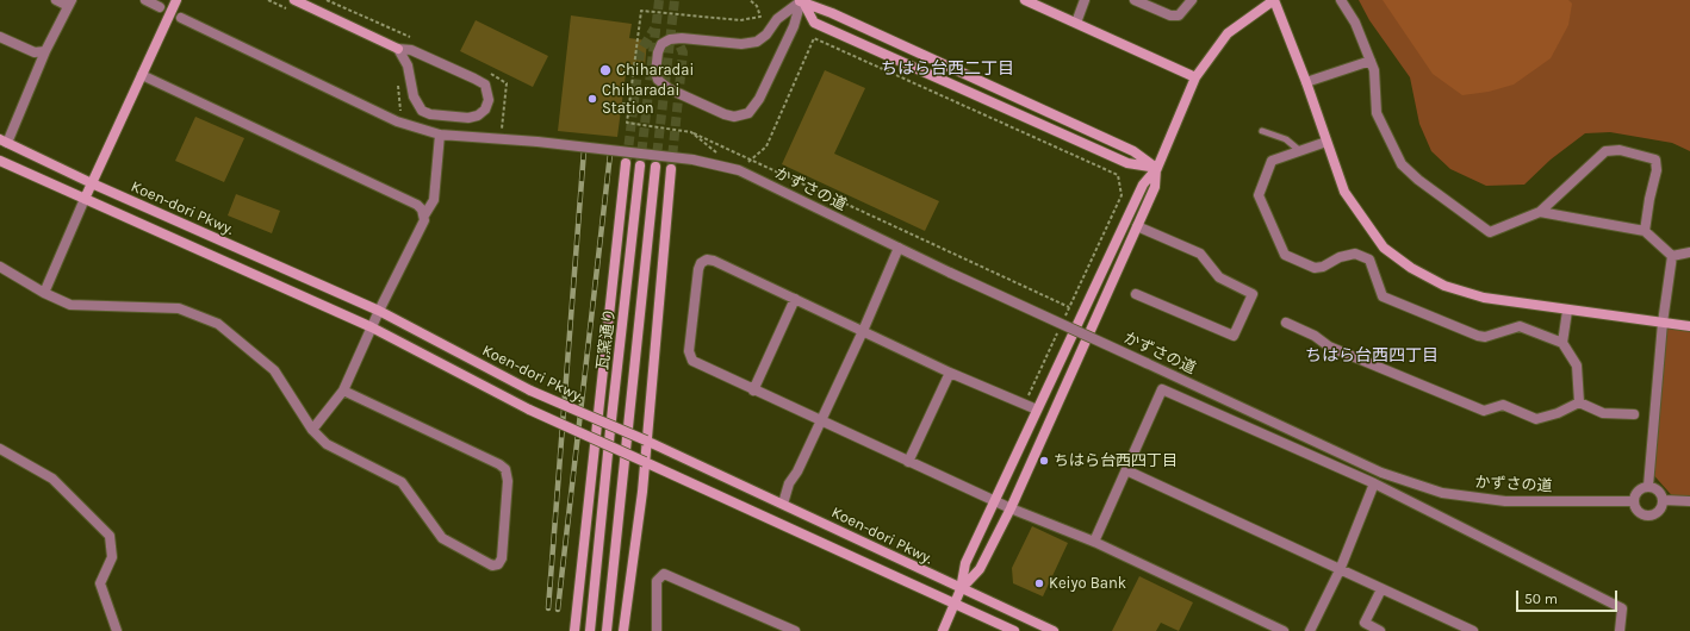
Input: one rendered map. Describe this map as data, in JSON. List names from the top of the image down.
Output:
{
  "streets": {
    "street": ["かずさの道", "Koen-dori Pkwy.", "瓦窯通り"]
  },
  "districts": ["ちはら台西二丁目", "ちはら台西四丁目"],
  "places": [
    "Chiharadai",
    "Chiharadai Station",
    "ちはら台西四丁目",
    "Keiyo Bank"
  ],
  "scale_bar": "50 m"
}
